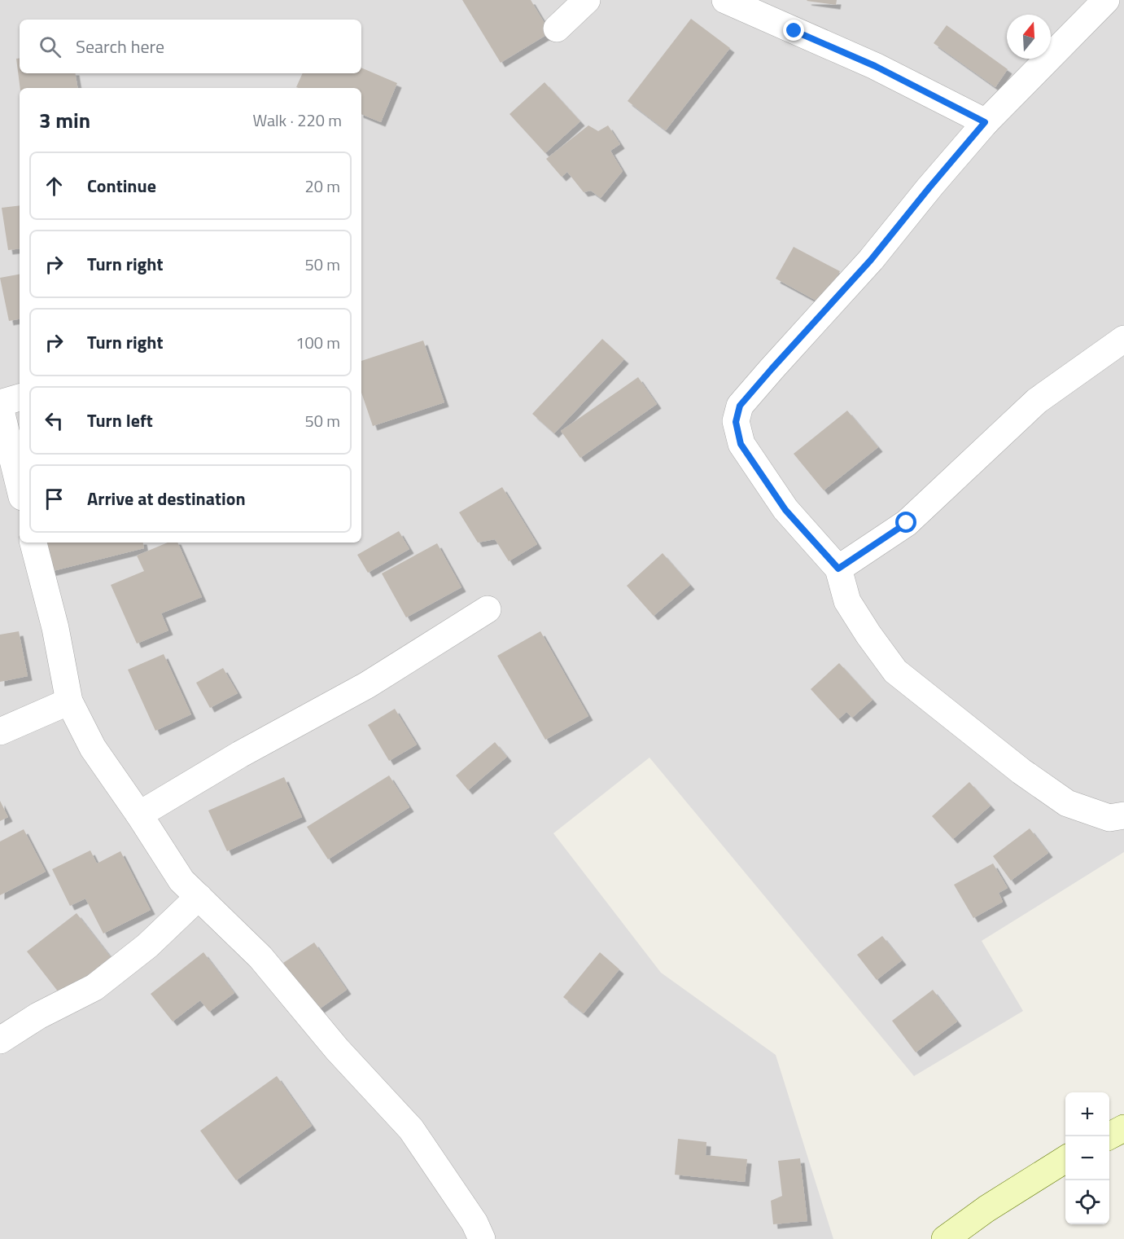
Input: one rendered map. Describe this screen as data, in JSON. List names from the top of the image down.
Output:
{
  "north": "top",
  "page": {
    "search": "Search here",
    "heading": ["3 min", "Walk · 220 m"],
    "list": [
      ["Continue", "20 m"],
      ["Turn right", "50 m"],
      ["Turn right", "100 m"],
      ["Turn left", "50 m"],
      "Arrive at destination"
    ],
    "map_buttons": ["+", "−"]
  }
}
